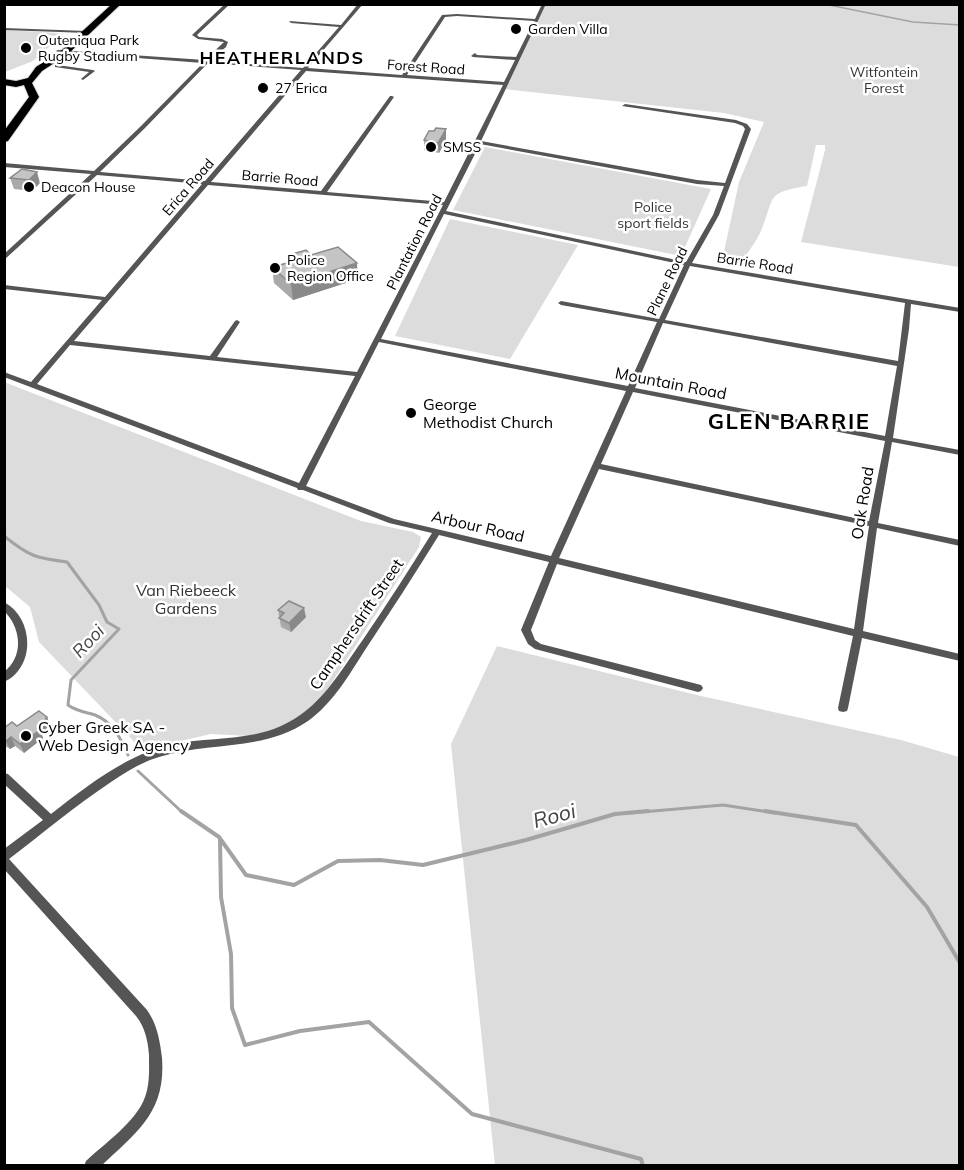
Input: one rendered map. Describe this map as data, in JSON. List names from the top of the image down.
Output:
{
  "streets": {
    "street": [
      "Forest Road",
      "Barrie Road",
      "Erica Road",
      "Plantation Road",
      "Plane Road",
      "Mountain Road",
      "Oak Road",
      "Arbour Road",
      "Camphersdrift Street"
    ]
  },
  "crossings": [
    ["Forest Road", "Erica Road"],
    ["Forest Road", "Plantation Road"],
    ["Barrie Road", "Erica Road"],
    ["Barrie Road", "Plantation Road"],
    ["Barrie Road", "Plane Road"],
    ["Barrie Road", "Oak Road"],
    ["Erica Road", "Arbour Road"],
    ["Plantation Road", "Mountain Road"],
    ["Plantation Road", "Arbour Road"],
    ["Plane Road", "Mountain Road"],
    ["Plane Road", "Arbour Road"],
    ["Mountain Road", "Oak Road"],
    ["Oak Road", "Arbour Road"],
    ["Arbour Road", "Camphersdrift Street"]
  ],
  "districts": ["HEATHERLANDS", "GLEN BARRIE"],
  "water": ["Rooi"],
  "parks": ["Witfontein Forest", "Police sport fields", "Van Riebeeck Gardens"],
  "places": [
    "Garden Villa",
    "Outeniqua Park Rugby Stadium",
    "27 Erica",
    "SMSS",
    "Deacon House",
    "Police Region Office",
    "George Methodist Church",
    "Cyber Greek SA - Web Design Agency"
  ]
}
